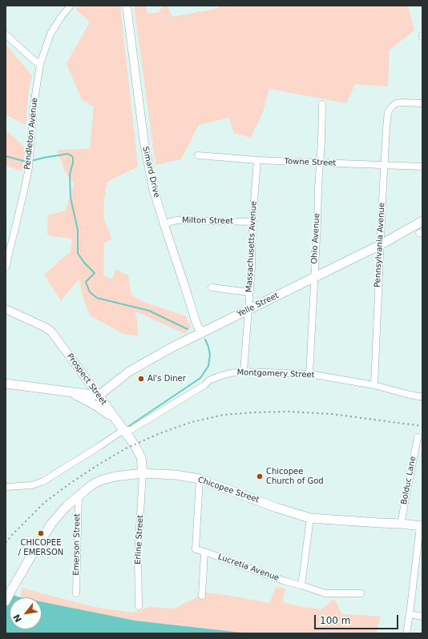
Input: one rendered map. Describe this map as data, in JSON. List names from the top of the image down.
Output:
{
  "streets": {
    "main road": ["Yelle Street", "Prospect Street", "Chicopee Street"],
    "street": [
      "Pendleton Avenue",
      "Towne Street",
      "Simard Drive",
      "Milton Street",
      "Ohio Avenue",
      "Pennsylvania Avenue",
      "Massachusetts Avenue",
      "Montgomery Street",
      "Bolduc Lane",
      "Erline Street",
      "Emerson Street",
      "Lucretia Avenue"
    ]
  },
  "crossings": [
    ["Towne Street", "Ohio Avenue"],
    ["Towne Street", "Pennsylvania Avenue"],
    ["Towne Street", "Massachusetts Avenue"],
    ["Simard Drive", "Milton Street"],
    ["Simard Drive", "Yelle Street"],
    ["Milton Street", "Massachusetts Avenue"],
    ["Ohio Avenue", "Yelle Street"],
    ["Ohio Avenue", "Montgomery Street"],
    ["Pennsylvania Avenue", "Yelle Street"],
    ["Pennsylvania Avenue", "Montgomery Street"],
    ["Massachusetts Avenue", "Yelle Street"],
    ["Massachusetts Avenue", "Montgomery Street"],
    ["Yelle Street", "Prospect Street"],
    ["Montgomery Street", "Prospect Street"],
    ["Prospect Street", "Chicopee Street"],
    ["Prospect Street", "Erline Street"],
    ["Bolduc Lane", "Chicopee Street"],
    ["Chicopee Street", "Erline Street"],
    ["Chicopee Street", "Emerson Street"],
    ["Chicopee Street", "Lucretia Avenue"]
  ],
  "places": ["Al's Diner", "Chicopee Church of God", "CHICOPEE / EMERSON"],
  "scale_bar": "100 m",
  "north": "bottom left"
}
